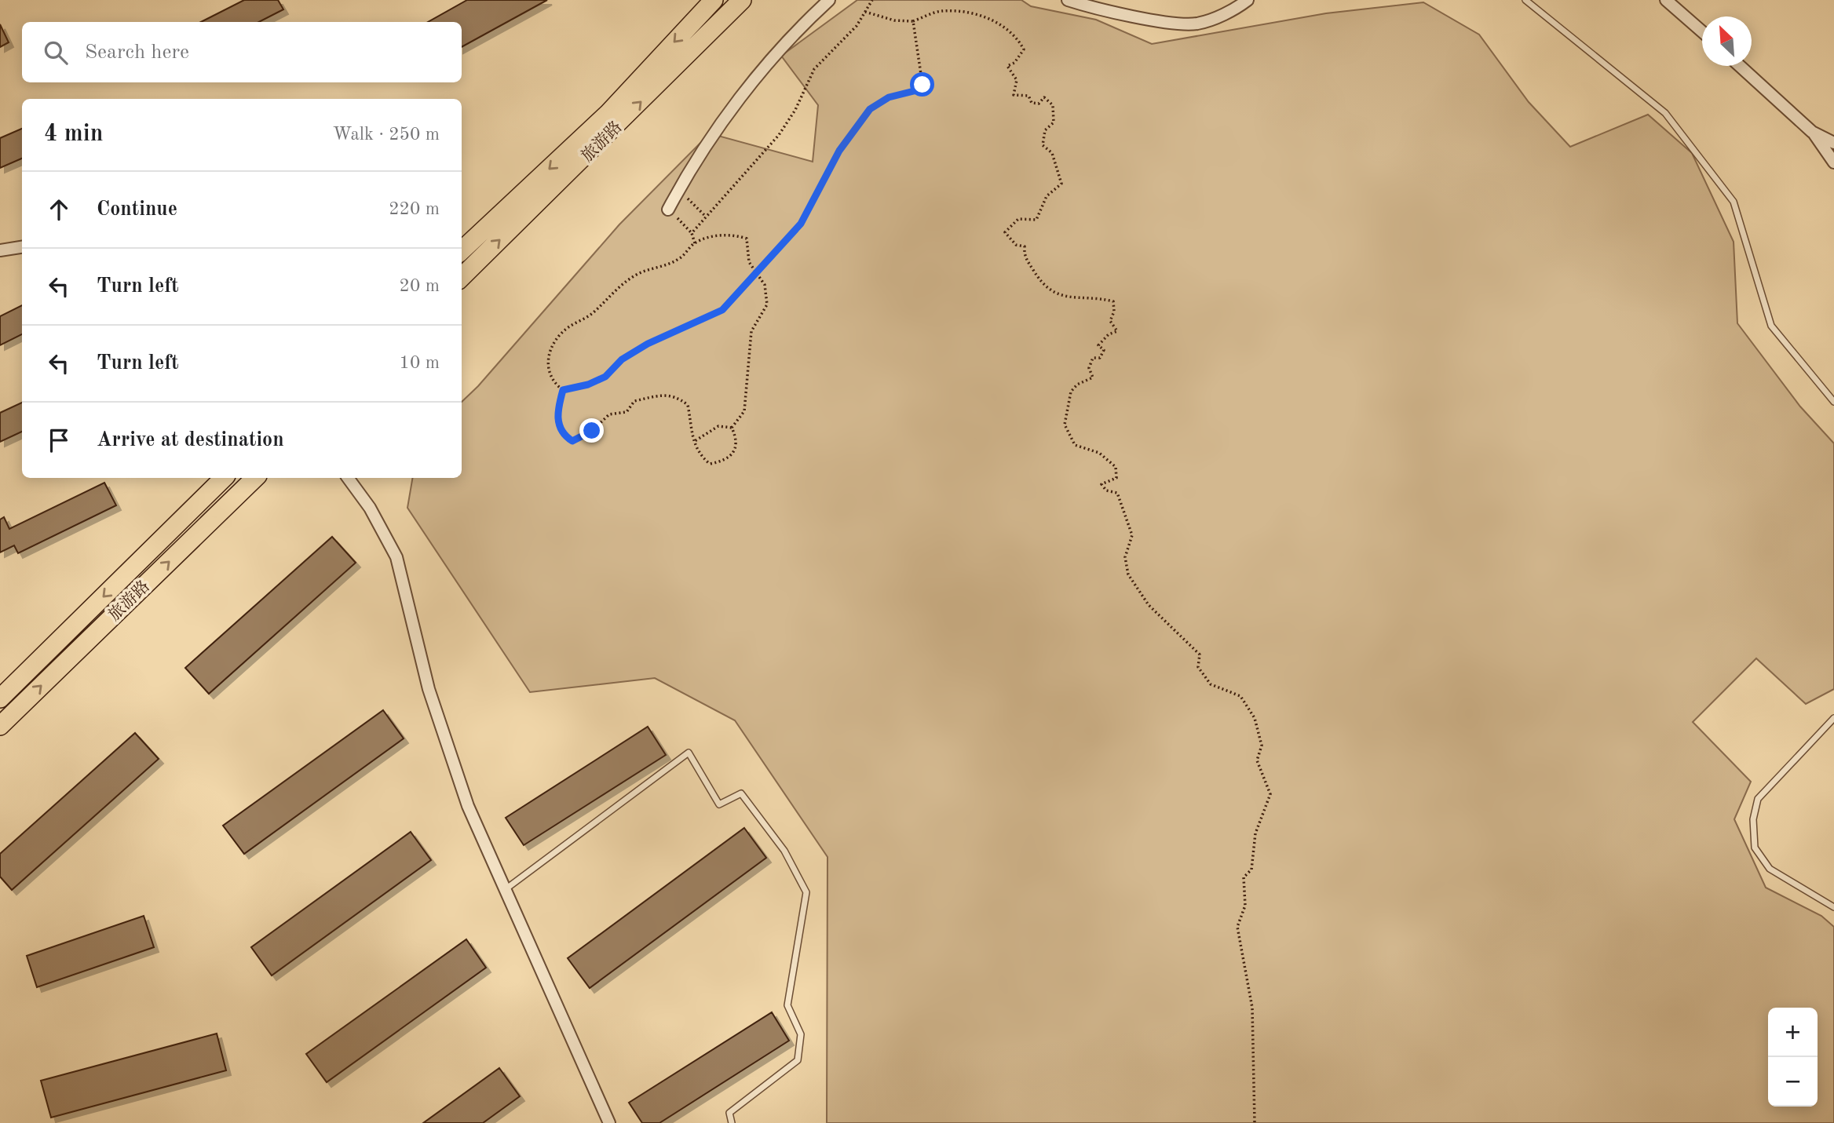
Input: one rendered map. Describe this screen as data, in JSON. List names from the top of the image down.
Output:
{
  "streets": {
    "main road": ["旅游路"]
  },
  "north": "top left",
  "page": {
    "search": "Search here",
    "heading": ["4 min", "Walk · 250 m"],
    "list": [
      ["Continue", "220 m"],
      ["Turn left", "20 m"],
      ["Turn left", "10 m"],
      "Arrive at destination"
    ],
    "map_buttons": ["+", "−"]
  }
}
